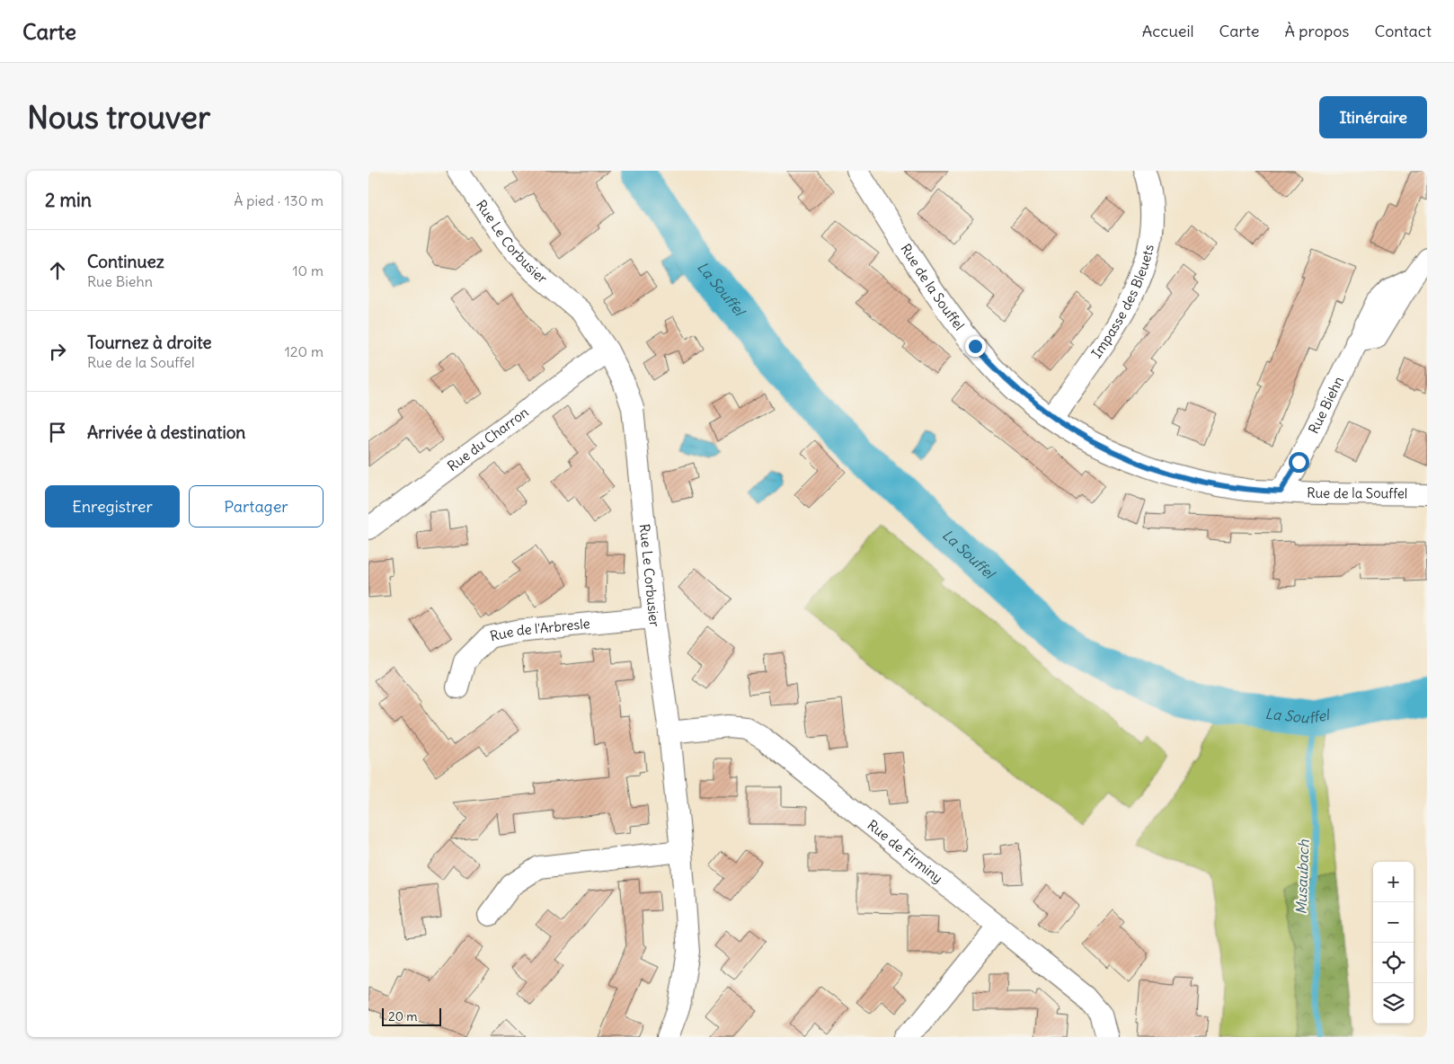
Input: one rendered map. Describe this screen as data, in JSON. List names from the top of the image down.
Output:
{
  "streets": {
    "street": [
      "Rue Le Corbusier",
      "Rue de la Souffel",
      "Impasse des Bleuets",
      "Rue Biehn",
      "Rue du Charron",
      "Rue de l'Arbresle",
      "Rue de Firminy"
    ]
  },
  "crossings": [
    ["Rue Le Corbusier", "Rue du Charron"],
    ["Rue Le Corbusier", "Rue de l'Arbresle"],
    ["Rue Le Corbusier", "Rue de Firminy"],
    ["Rue de la Souffel", "Impasse des Bleuets"],
    ["Rue de la Souffel", "Rue Biehn"]
  ],
  "water": ["La Souffel", "Musaubach"],
  "scale_bar": "20 m",
  "page": {
    "header": "Carte",
    "nav": [
      "Accueil",
      "Carte",
      "À propos",
      "Contact"
    ],
    "buttons": [
      "Itinéraire",
      ["Enregistrer", "Partager"]
    ],
    "title": "Nous trouver",
    "heading": ["2 min", "À pied · 130 m"],
    "list": [
      ["Continuez", "Rue Biehn", "10 m"],
      ["Tournez à droite", "Rue de la Souffel", "120 m"],
      "Arrivée à destination"
    ],
    "map_buttons": ["+", "−"],
    "scale": "20 m"
  }
}
